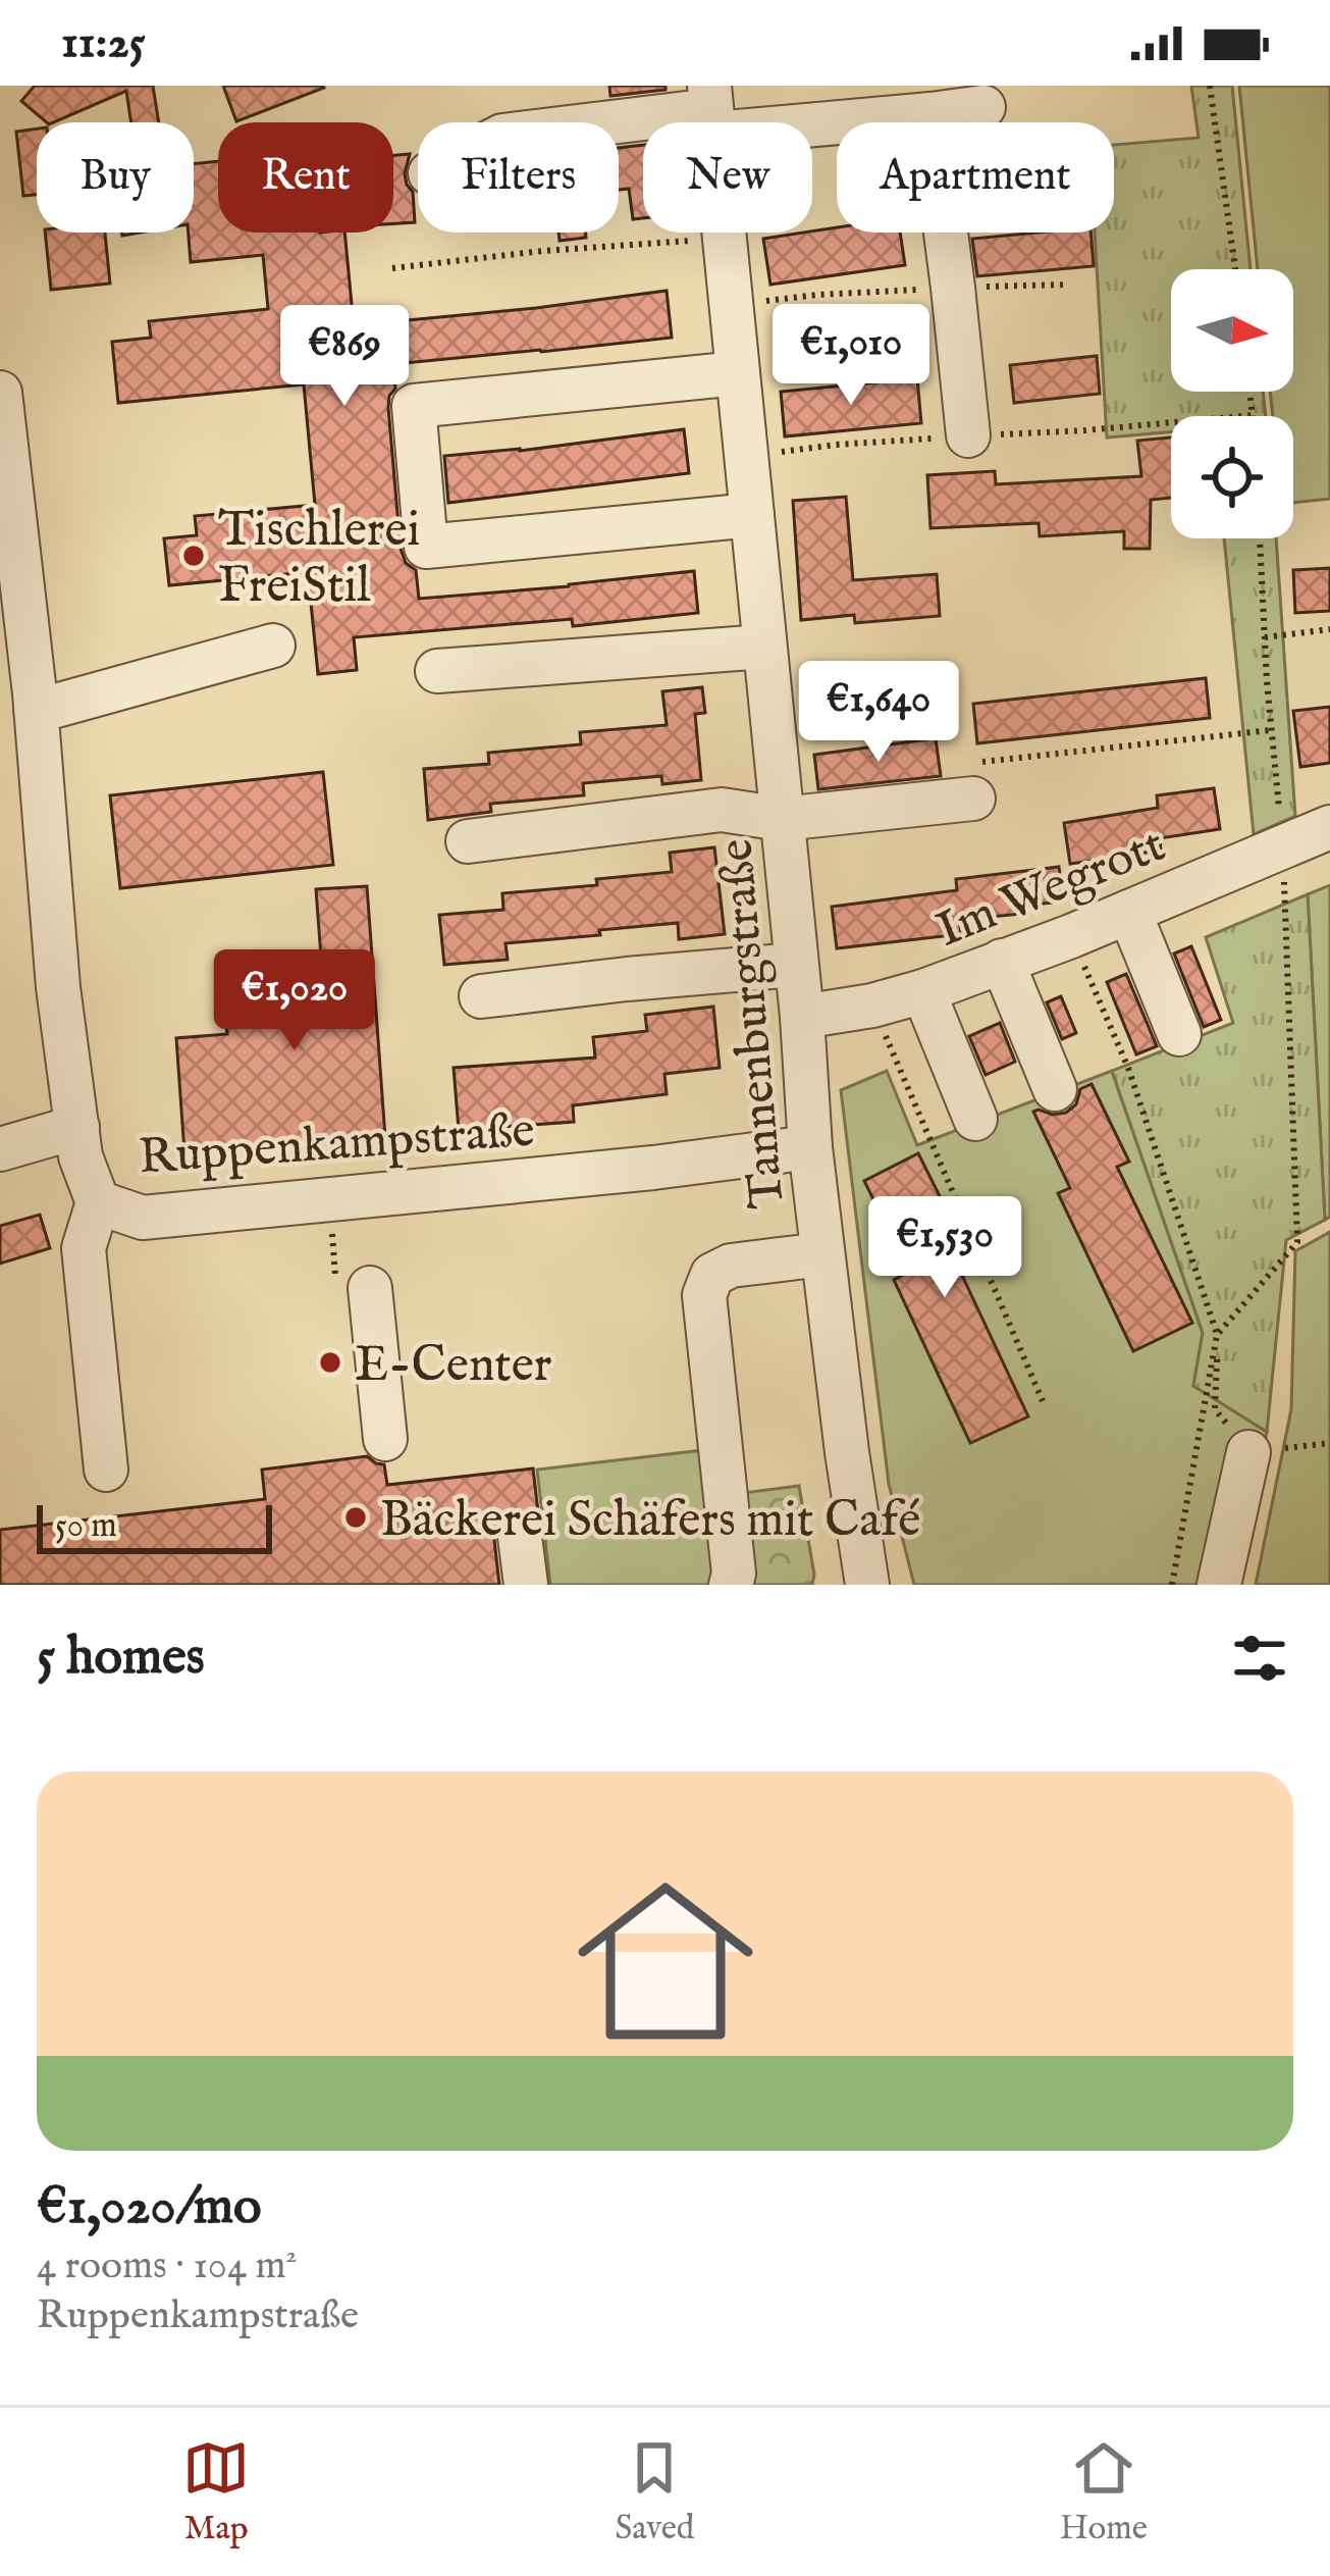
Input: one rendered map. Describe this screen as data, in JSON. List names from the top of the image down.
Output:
{
  "streets": {
    "street": ["Im Wegrott", "Tannenburgstraße", "Ruppenkampstraße"]
  },
  "crossings": [
    ["Im Wegrott", "Tannenburgstraße"],
    ["Tannenburgstraße", "Ruppenkampstraße"]
  ],
  "places": ["Tischlerei FreiStil", "E-Center", "Bäckerei Schäfers mit Café"],
  "scale_bar": "50 m",
  "north": "right",
  "page": {
    "status": "11:25",
    "chip": [
      "Buy",
      "Rent",
      "Filters",
      "New",
      "Apartment"
    ],
    "price": [
      "€1,010",
      "€869",
      "€1,640",
      "€1,020",
      "€1,530"
    ],
    "scale": "50 m",
    "heading": "5 homes",
    "list": [
      {
        "name": "€1,020/mo",
        "note": "4 rooms · 104 m² · Ruppenkampstraße"
      }
    ],
    "tabs": ["Map", "Saved", "Home"]
  }
}
